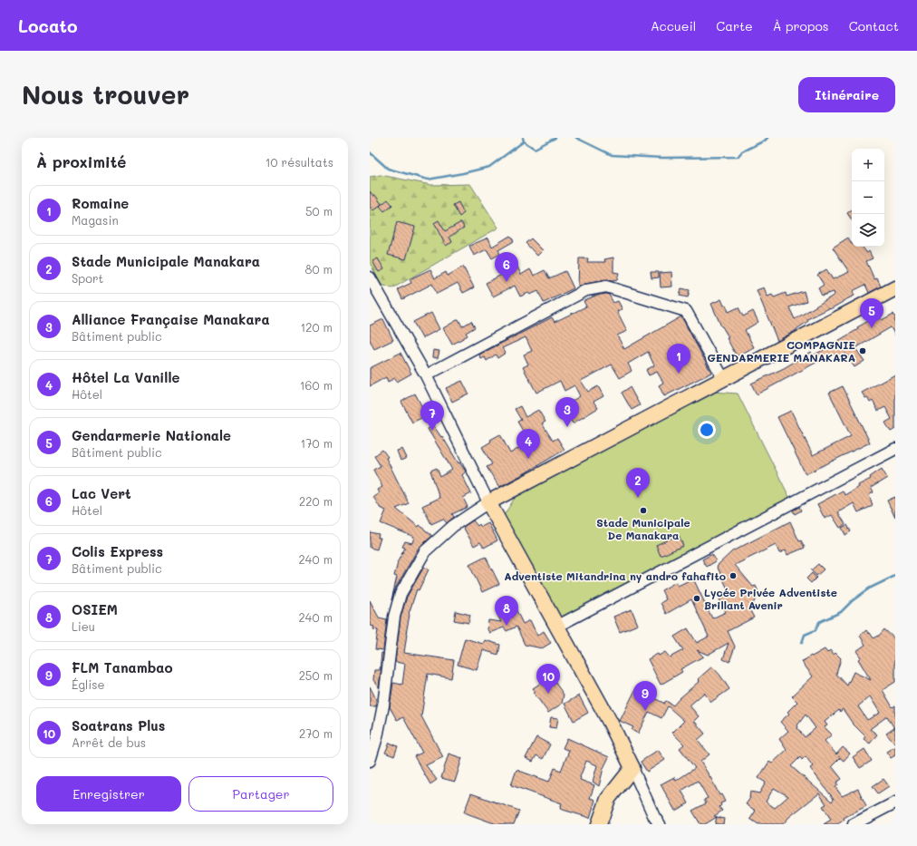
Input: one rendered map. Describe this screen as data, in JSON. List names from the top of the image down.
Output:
{
  "places": [
    "COMPAGNIE GENDARMERIE MANAKARA",
    "Stade Municipale De Manakara",
    "Adventiste Mitandrina ny andro fahafito",
    "Lycée Privée Adventiste Brillant Avenir"
  ],
  "page": {
    "header": "Locato",
    "nav": [
      "Accueil",
      "Carte",
      "À propos",
      "Contact"
    ],
    "buttons": [
      "Itinéraire",
      ["Enregistrer", "Partager"]
    ],
    "title": "Nous trouver",
    "heading": ["À proximité", "10 résultats"],
    "map_buttons": ["+", "−"],
    "list": [
      {
        "mark": "1",
        "name": "Romaine",
        "note": "Magasin",
        "value": "50 m"
      },
      {
        "mark": "2",
        "name": "Stade Municipale Manakara",
        "note": "Sport",
        "value": "80 m"
      },
      {
        "mark": "3",
        "name": "Alliance Française Manakara",
        "note": "Bâtiment public",
        "value": "120 m"
      },
      {
        "mark": "4",
        "name": "Hôtel La Vanille",
        "note": "Hôtel",
        "value": "160 m"
      },
      {
        "mark": "5",
        "name": "Gendarmerie Nationale",
        "note": "Bâtiment public",
        "value": "170 m"
      },
      {
        "mark": "6",
        "name": "Lac Vert",
        "note": "Hôtel",
        "value": "220 m"
      },
      {
        "mark": "7",
        "name": "Colis Express",
        "note": "Bâtiment public",
        "value": "240 m"
      },
      {
        "mark": "8",
        "name": "OSIEM",
        "note": "Lieu",
        "value": "240 m"
      },
      {
        "mark": "9",
        "name": "FLM Tanambao",
        "note": "Église",
        "value": "250 m"
      },
      {
        "mark": "10",
        "name": "Soatrans Plus",
        "note": "Arrêt de bus",
        "value": "270 m"
      }
    ],
    "pins": [
      "6",
      "5",
      "1",
      "3",
      "7",
      "4",
      "2",
      "8",
      "10",
      "9"
    ]
  }
}
